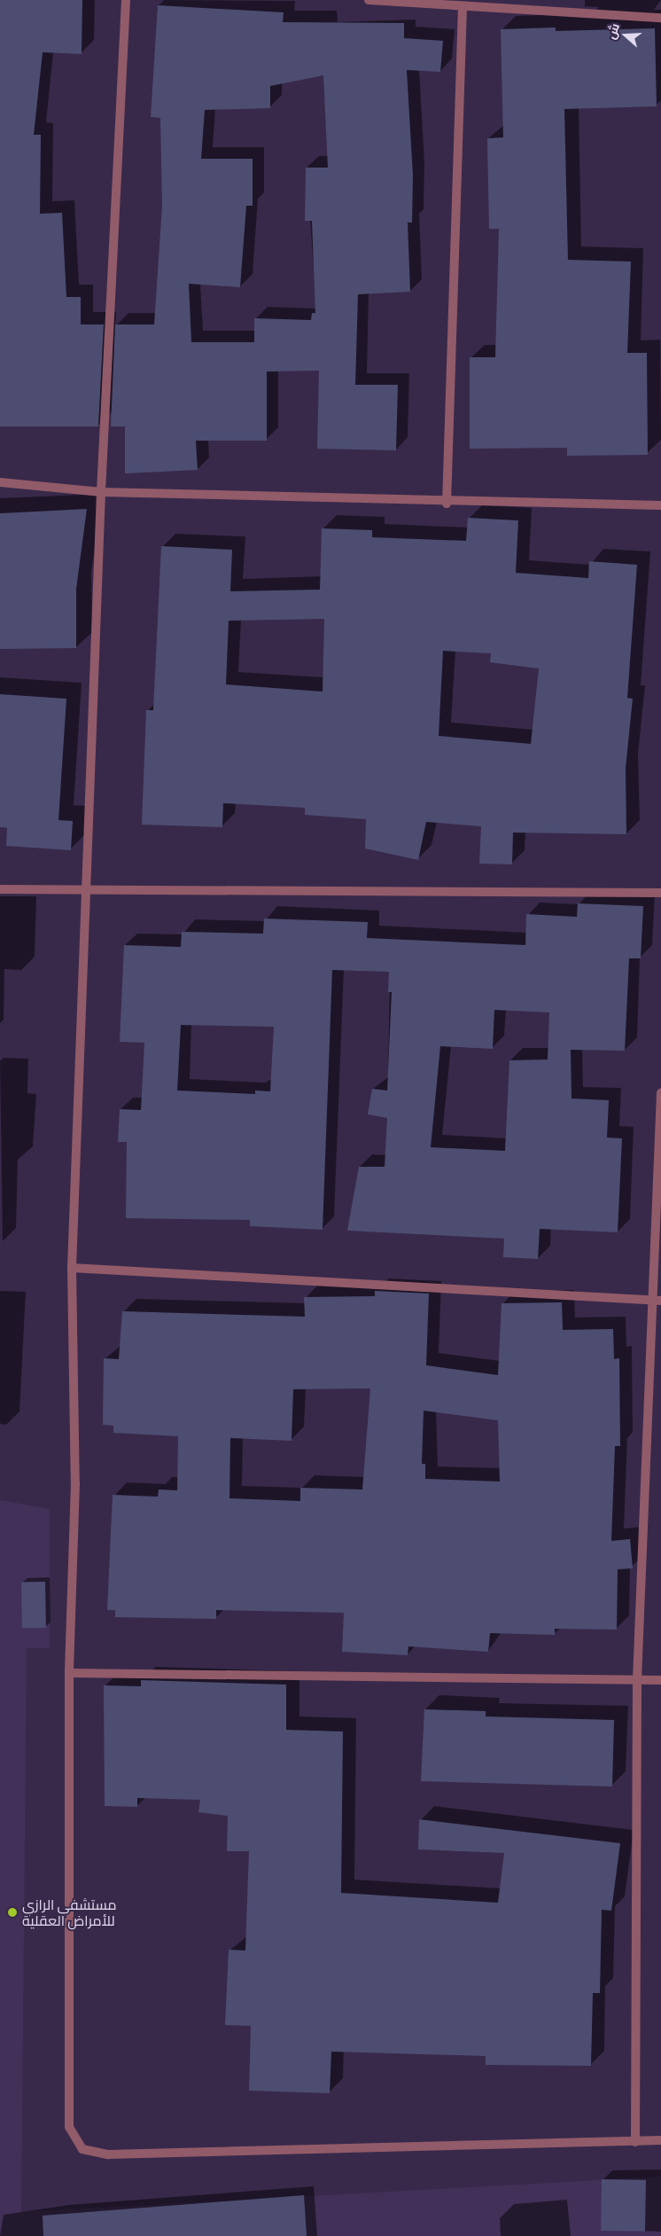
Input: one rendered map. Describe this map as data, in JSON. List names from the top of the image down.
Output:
{
  "places": ["مستشفي الرازي للأمراض العقلية"],
  "north": "left"
}
